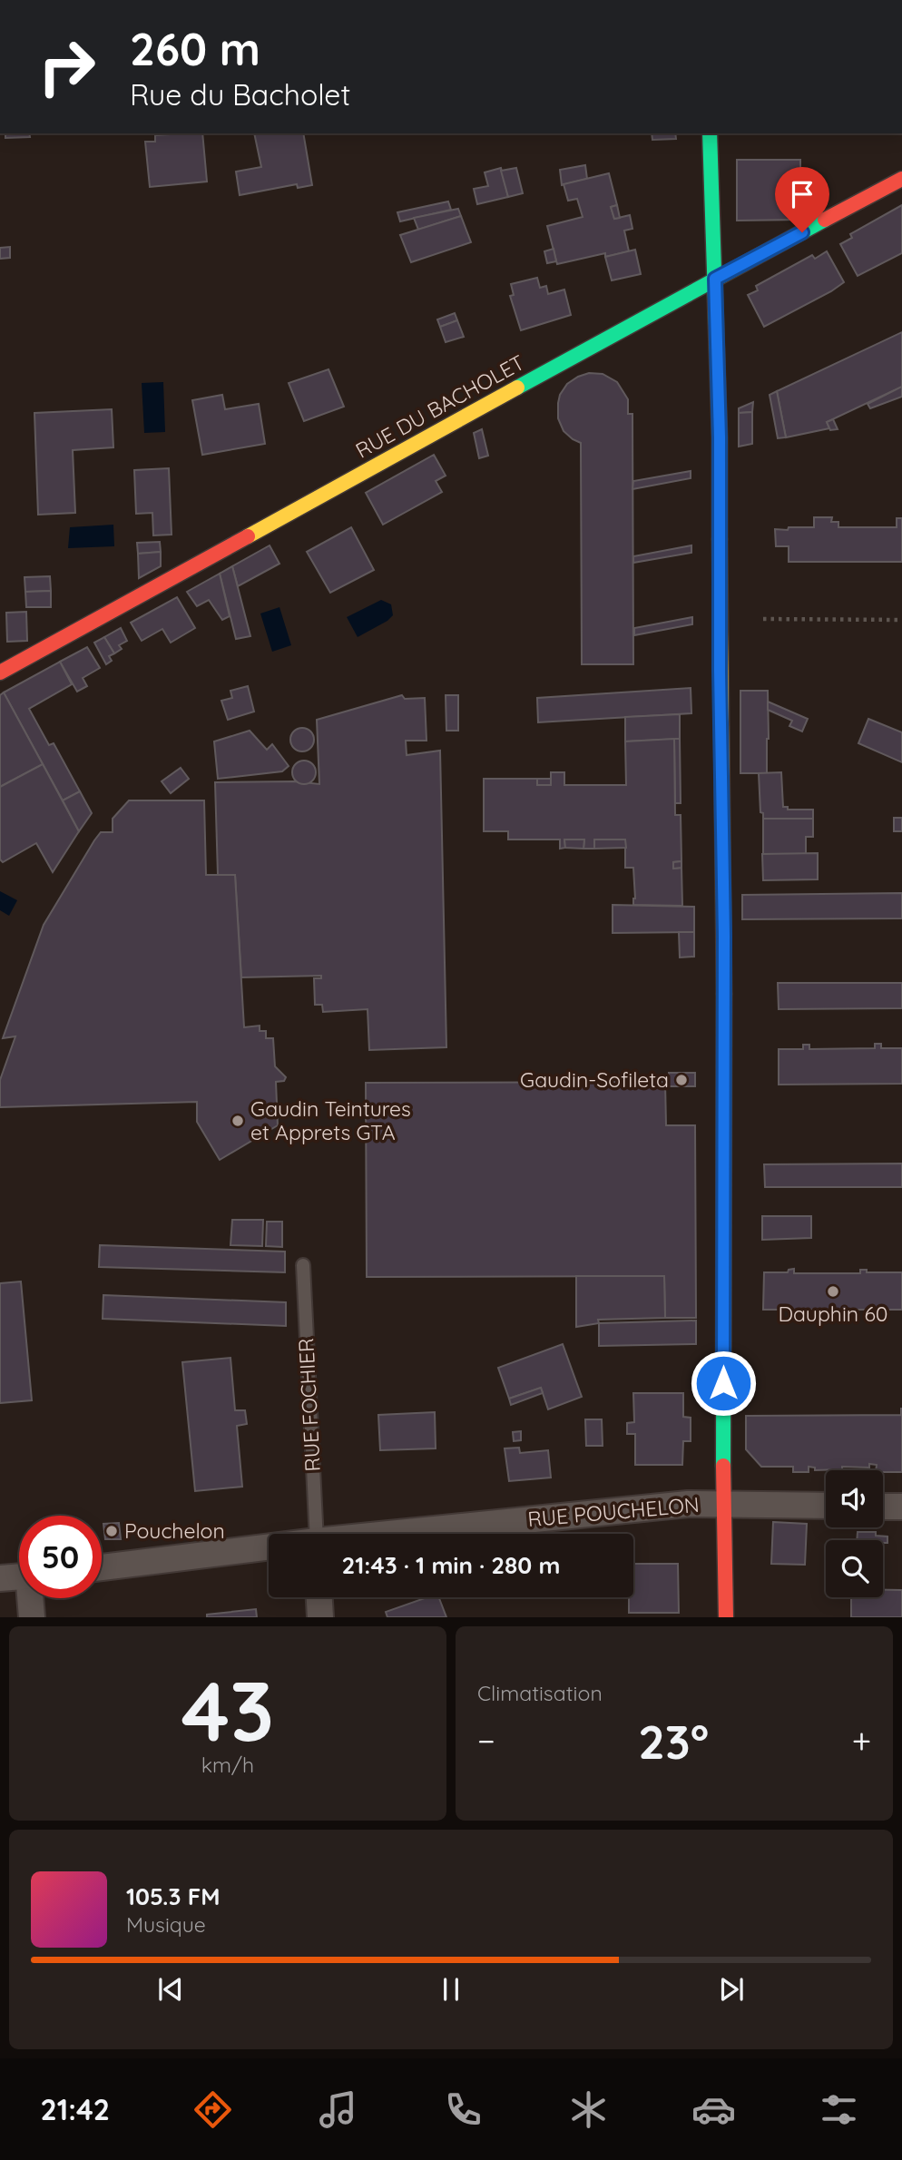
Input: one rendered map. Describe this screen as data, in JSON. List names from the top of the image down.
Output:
{
  "streets": {
    "main road": ["RUE DU BACHOLET"],
    "street": ["RUE POUCHELON"],
    "lane": ["RUE FOCHIER"]
  },
  "places": [
    "Gaudin-Sofileta",
    "Gaudin Teintures et Apprets GTA",
    "Dauphin 60",
    "Pouchelon"
  ],
  "page": {
    "turn": ["260 m", "Rue du Bacholet"],
    "limit": "50",
    "trip": "21:43 · 1 min · 280 m",
    "tile": [
      ["43", "km/h"],
      "Climatisation"
    ],
    "heat": ["−", "23°", "+"],
    "song": ["105.3 FM", "Musique"],
    "tabs": "21:42"
  }
}
